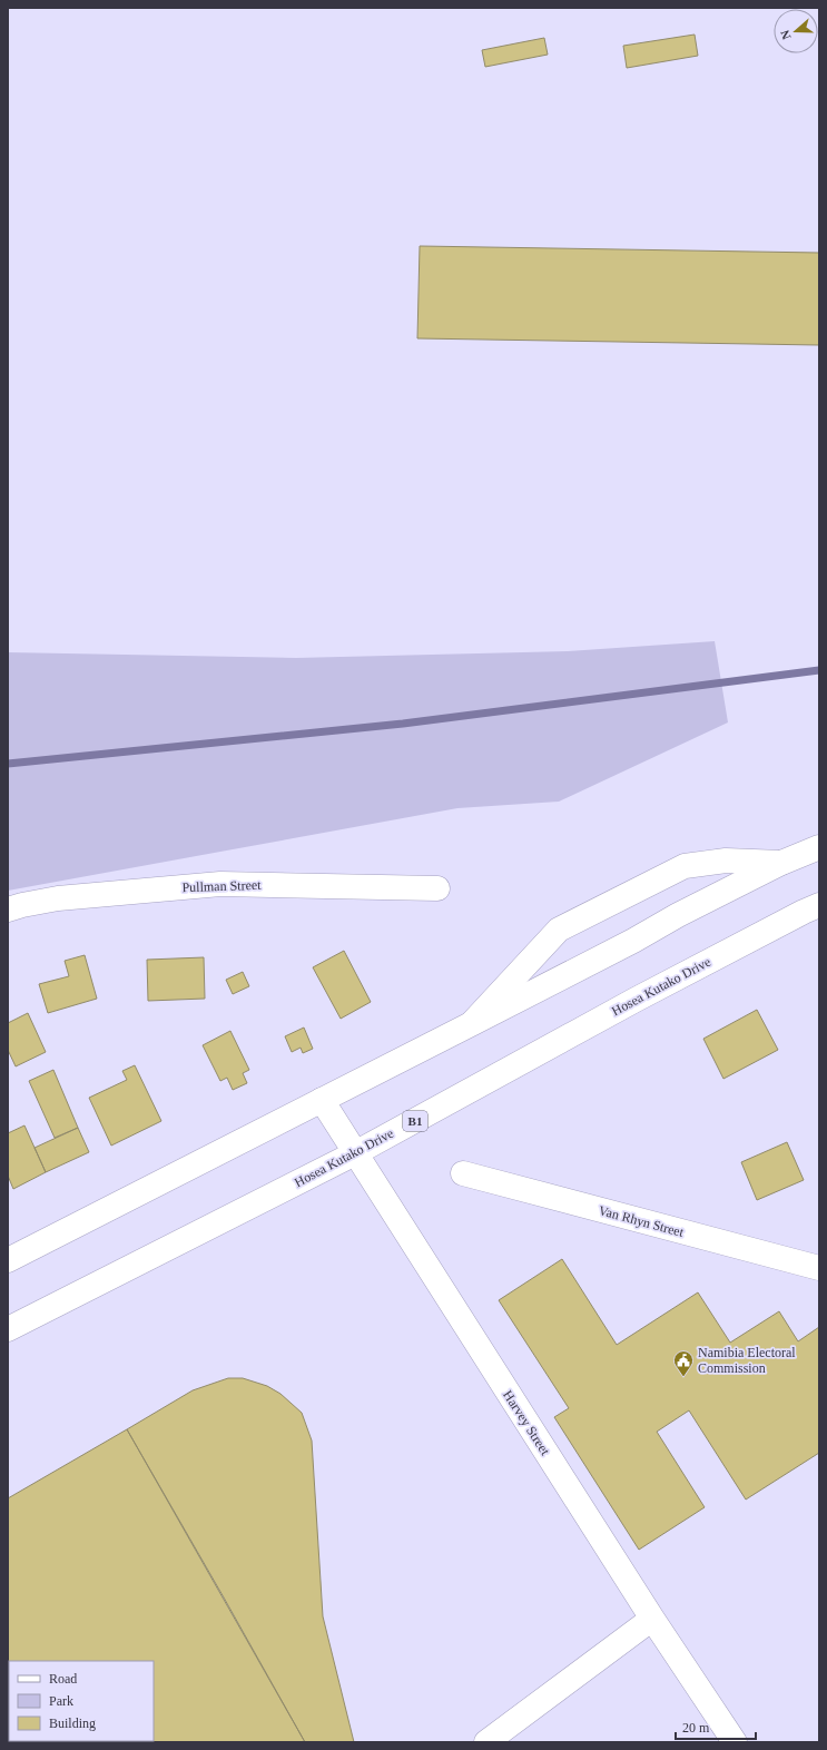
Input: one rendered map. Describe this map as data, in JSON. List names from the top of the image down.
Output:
{
  "streets": {
    "main road": [
      "Pullman Street",
      "Hosea Kutako Drive",
      "B1",
      "Van Rhyn Street",
      "Harvey Street"
    ]
  },
  "crossings": [
    ["Hosea Kutako Drive", "Harvey Street"]
  ],
  "places": {
    "public building": ["Namibia Electoral Commission"]
  },
  "legend": ["Road", "Park", "Building"],
  "scale_bar": "20 m",
  "north": "left"
}
